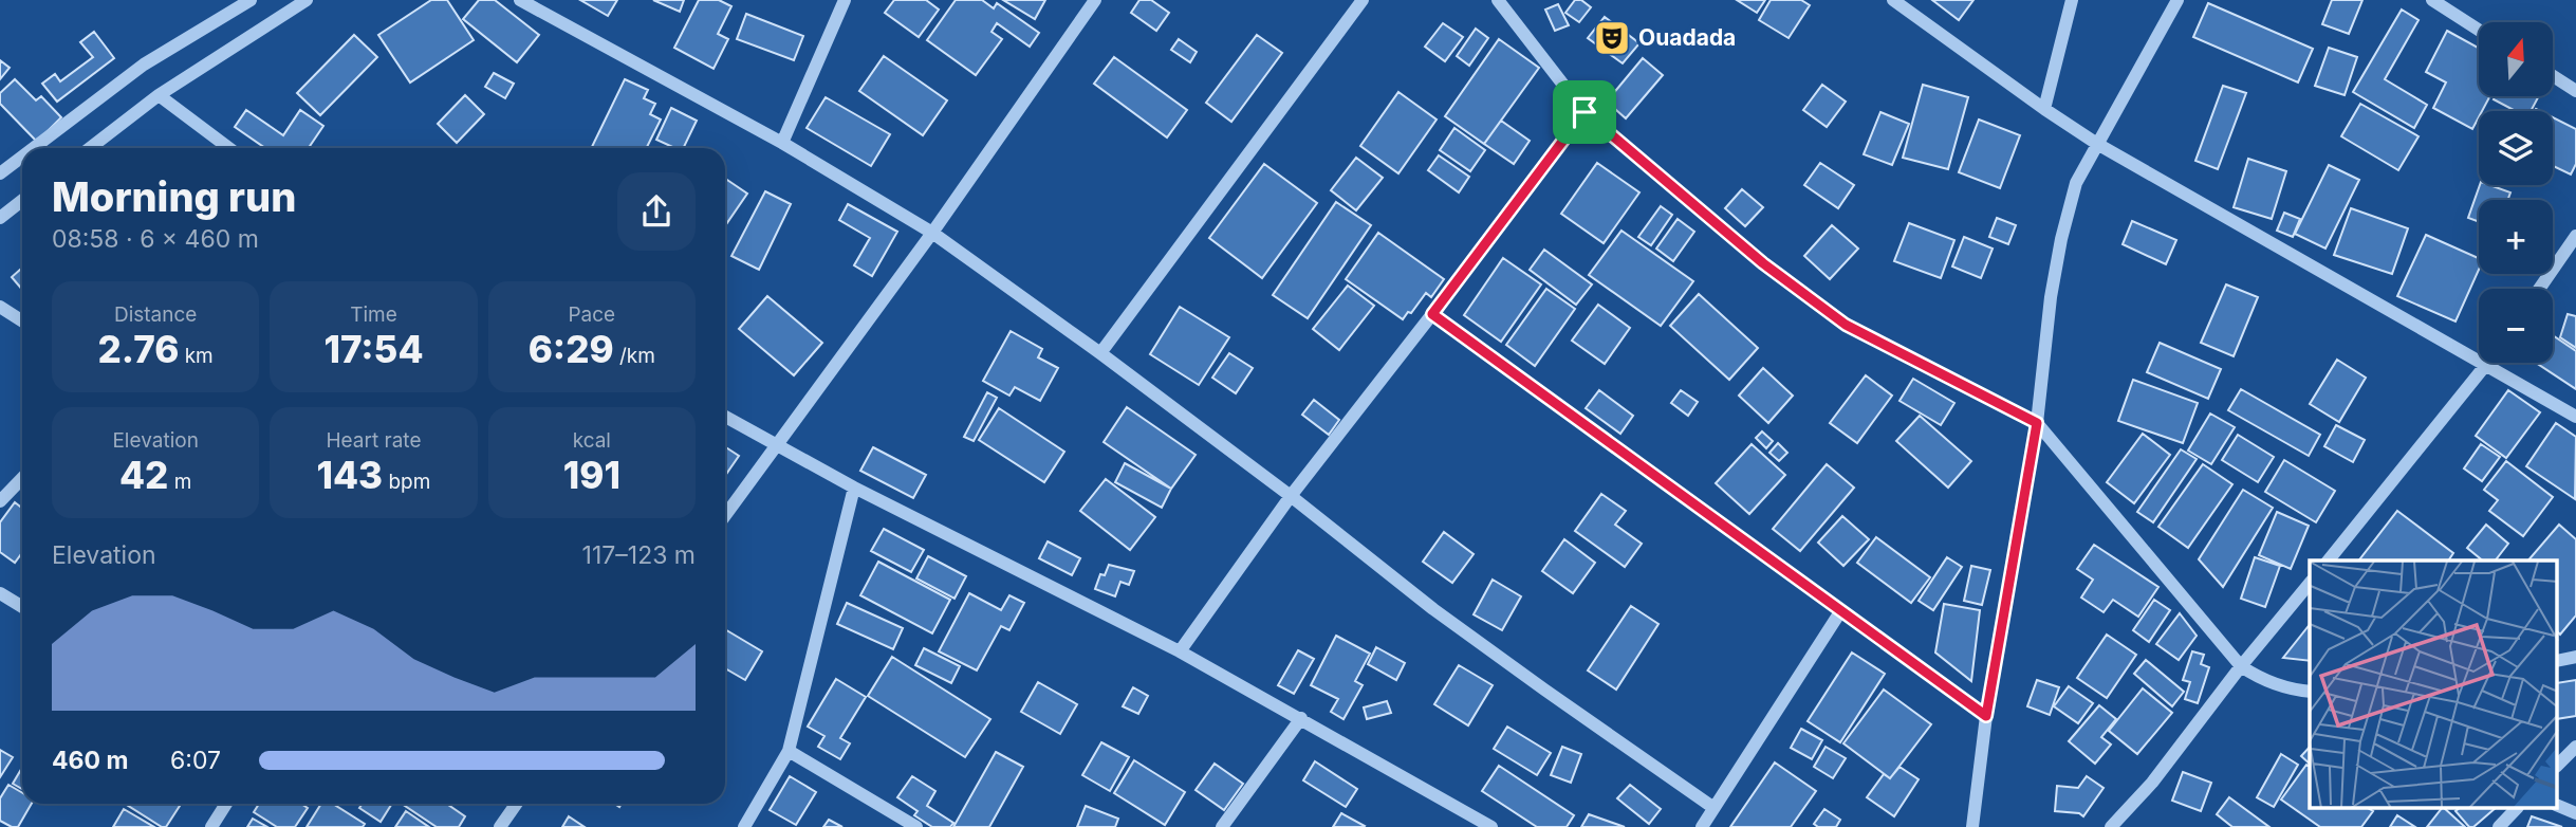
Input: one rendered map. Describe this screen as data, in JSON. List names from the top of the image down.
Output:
{
  "places": {
    "theatre": ["Ouadada"]
  },
  "north": "top",
  "page": {
    "map_buttons": ["+", "−"],
    "heading": ["Morning run", "08:58 · 6 × 460 m"],
    "stats": [
      ["Distance", "2.76 km"],
      ["Time", "17:54"],
      ["Pace", "6:29 /km"],
      ["Elevation", "42 m"],
      ["Heart rate", "143 bpm"],
      ["kcal", "191"]
    ],
    "chart": ["Elevation", "117–123 m"],
    "list": [
      {
        "name": "460 m",
        "note": "6:07"
      }
    ]
  }
}
